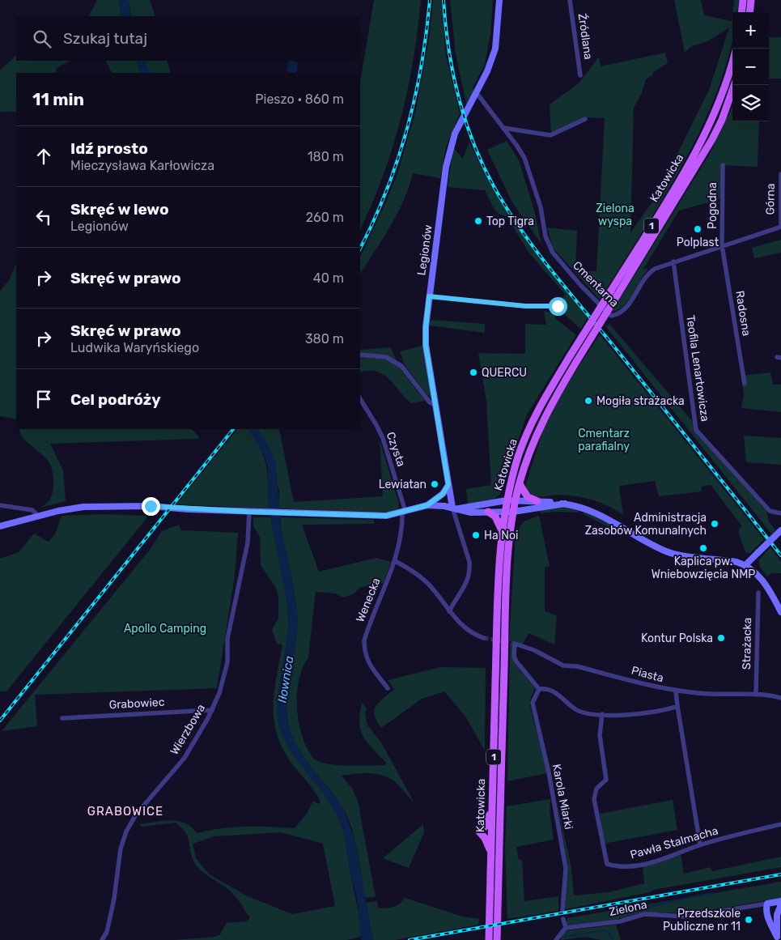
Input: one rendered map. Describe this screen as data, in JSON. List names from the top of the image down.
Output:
{
  "streets": {
    "main road": ["Katowicka", "1"],
    "street": [
      "Źródlana",
      "Górna",
      "Pogodna",
      "Legionów",
      "Cmentarna",
      "Radosna",
      "Teofila Lenartowicza",
      "Czysta",
      "Wenecka",
      "Strażacka",
      "Piasta",
      "Grabowiec",
      "Wierzbowa",
      "Karola Miarki",
      "Pawła Stalmacha",
      "Zielona"
    ]
  },
  "crossings": [
    ["Pogodna", "Cmentarna"],
    ["Pogodna", "Radosna"],
    ["Legionów", "Cmentarna"],
    ["Cmentarna", "Radosna"],
    ["Cmentarna", "Teofila Lenartowicza"],
    ["Czysta", "Wenecka"],
    ["Strażacka", "Piasta"],
    ["Piasta", "Karola Miarki"],
    ["Grabowiec", "Wierzbowa"]
  ],
  "districts": ["GRABOWICE"],
  "water": ["Iłownica"],
  "parks": ["Zielona wyspa", "Cmentarz parafialny", "Apollo Camping"],
  "places": [
    "Top Tigra",
    "Polplast",
    "QUERCU",
    "Mogiła strażacka",
    "Lewiatan",
    "Administracja Zasobów Komunalnych",
    "Ha Noi",
    "Kaplica pw. Wniebowzięcia NMP",
    "Kontur Polska",
    "Przedszkole Publiczne nr 11"
  ],
  "page": {
    "map_buttons": ["+", "−"],
    "search": "Szukaj tutaj",
    "heading": ["11 min", "Pieszo · 860 m"],
    "list": [
      ["Idź prosto", "Mieczysława Karłowicza", "180 m"],
      ["Skręć w lewo", "Legionów", "260 m"],
      ["Skręć w prawo", "40 m"],
      ["Skręć w prawo", "Ludwika Waryńskiego", "380 m"],
      "Cel podróży"
    ]
  }
}
